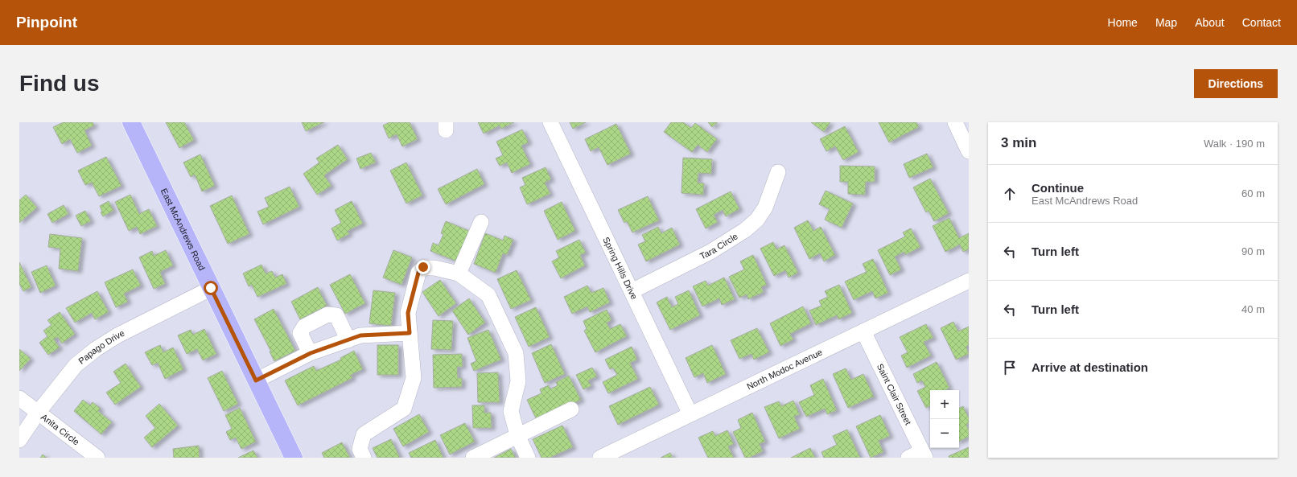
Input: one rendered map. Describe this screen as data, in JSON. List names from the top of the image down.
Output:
{
  "streets": {
    "main road": ["East McAndrews Road"],
    "street": [
      "Tara Circle",
      "Spring Hills Drive",
      "Papago Drive",
      "North Modoc Avenue",
      "Saint Clair Street",
      "Anita Circle"
    ]
  },
  "crossings": [
    ["East McAndrews Road", "Papago Drive"],
    ["Tara Circle", "Spring Hills Drive"],
    ["Spring Hills Drive", "North Modoc Avenue"],
    ["Papago Drive", "Anita Circle"],
    ["North Modoc Avenue", "Saint Clair Street"]
  ],
  "page": {
    "header": "Pinpoint",
    "nav": [
      "Home",
      "Map",
      "About",
      "Contact"
    ],
    "buttons": "Directions",
    "title": "Find us",
    "heading": ["3 min", "Walk · 190 m"],
    "list": [
      ["Continue", "East McAndrews Road", "60 m"],
      ["Turn left", "90 m"],
      ["Turn left", "40 m"],
      "Arrive at destination"
    ],
    "map_buttons": ["+", "−"]
  }
}
